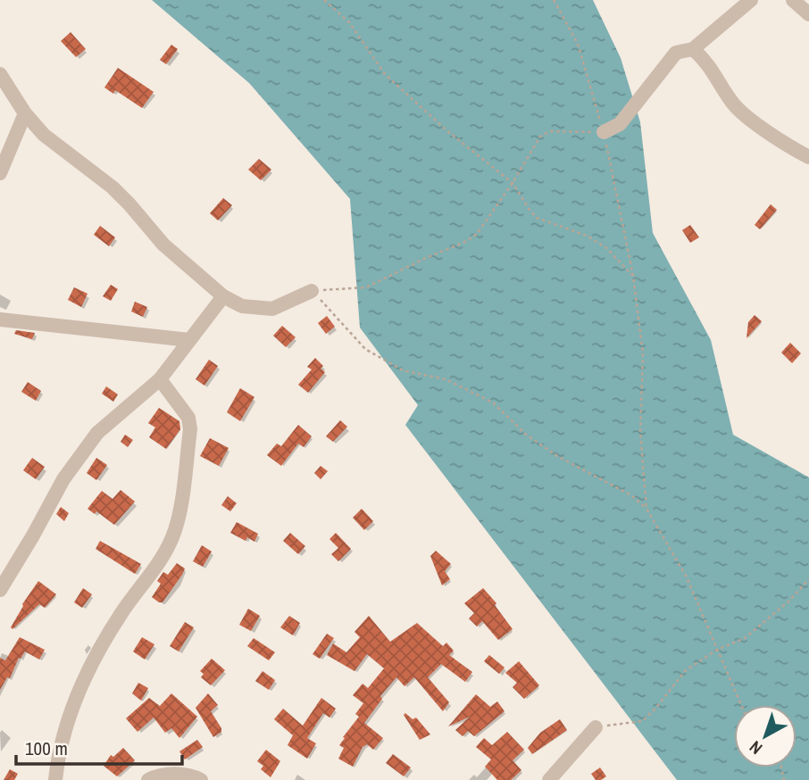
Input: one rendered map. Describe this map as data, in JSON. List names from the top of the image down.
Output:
{
  "scale_bar": "100 m",
  "north": "bottom left"
}
